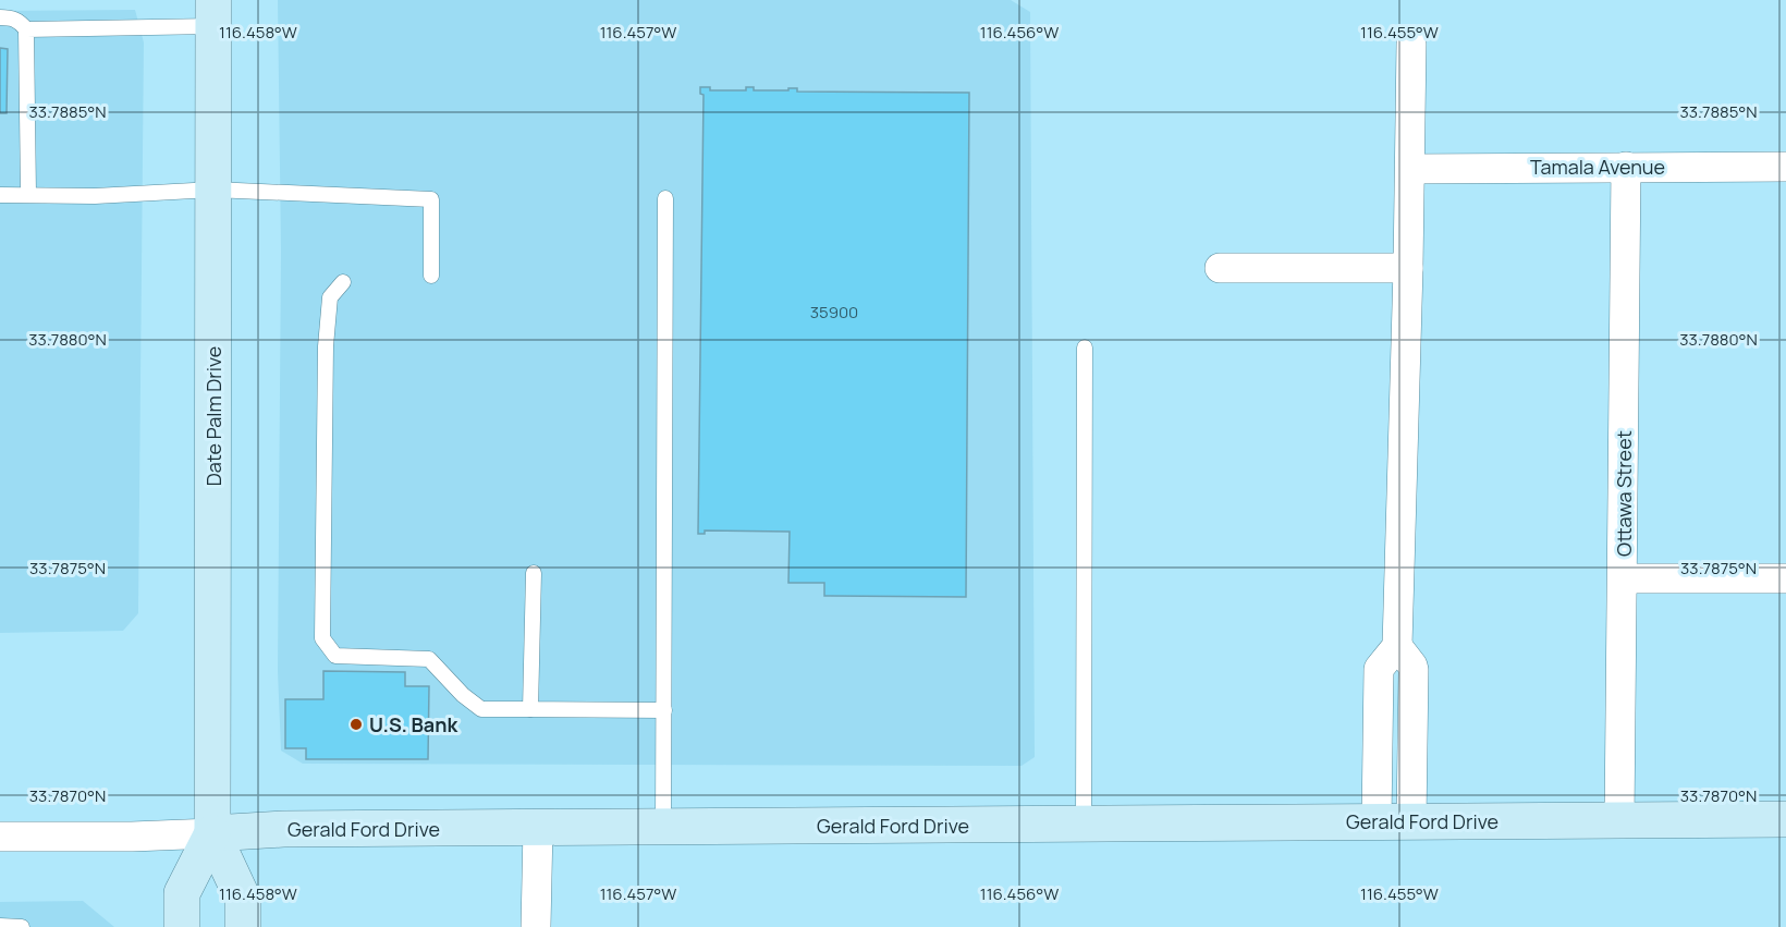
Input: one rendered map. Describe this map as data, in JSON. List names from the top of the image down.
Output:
{
  "streets": {
    "main road": ["Date Palm Drive", "Gerald Ford Drive"],
    "street": ["Tamala Avenue", "Ottawa Street"]
  },
  "crossings": [
    ["Tamala Avenue", "Ottawa Street"],
    ["Date Palm Drive", "Gerald Ford Drive"],
    ["Ottawa Street", "Gerald Ford Drive"]
  ],
  "places": ["U.S. Bank"],
  "house_numbers": ["35900"],
  "coordinates": [
    "116.458°W",
    "116.457°W",
    "116.456°W",
    "116.455°W",
    "33.7885°N",
    "33.7880°N",
    "33.7875°N",
    "33.7870°N"
  ]
}
